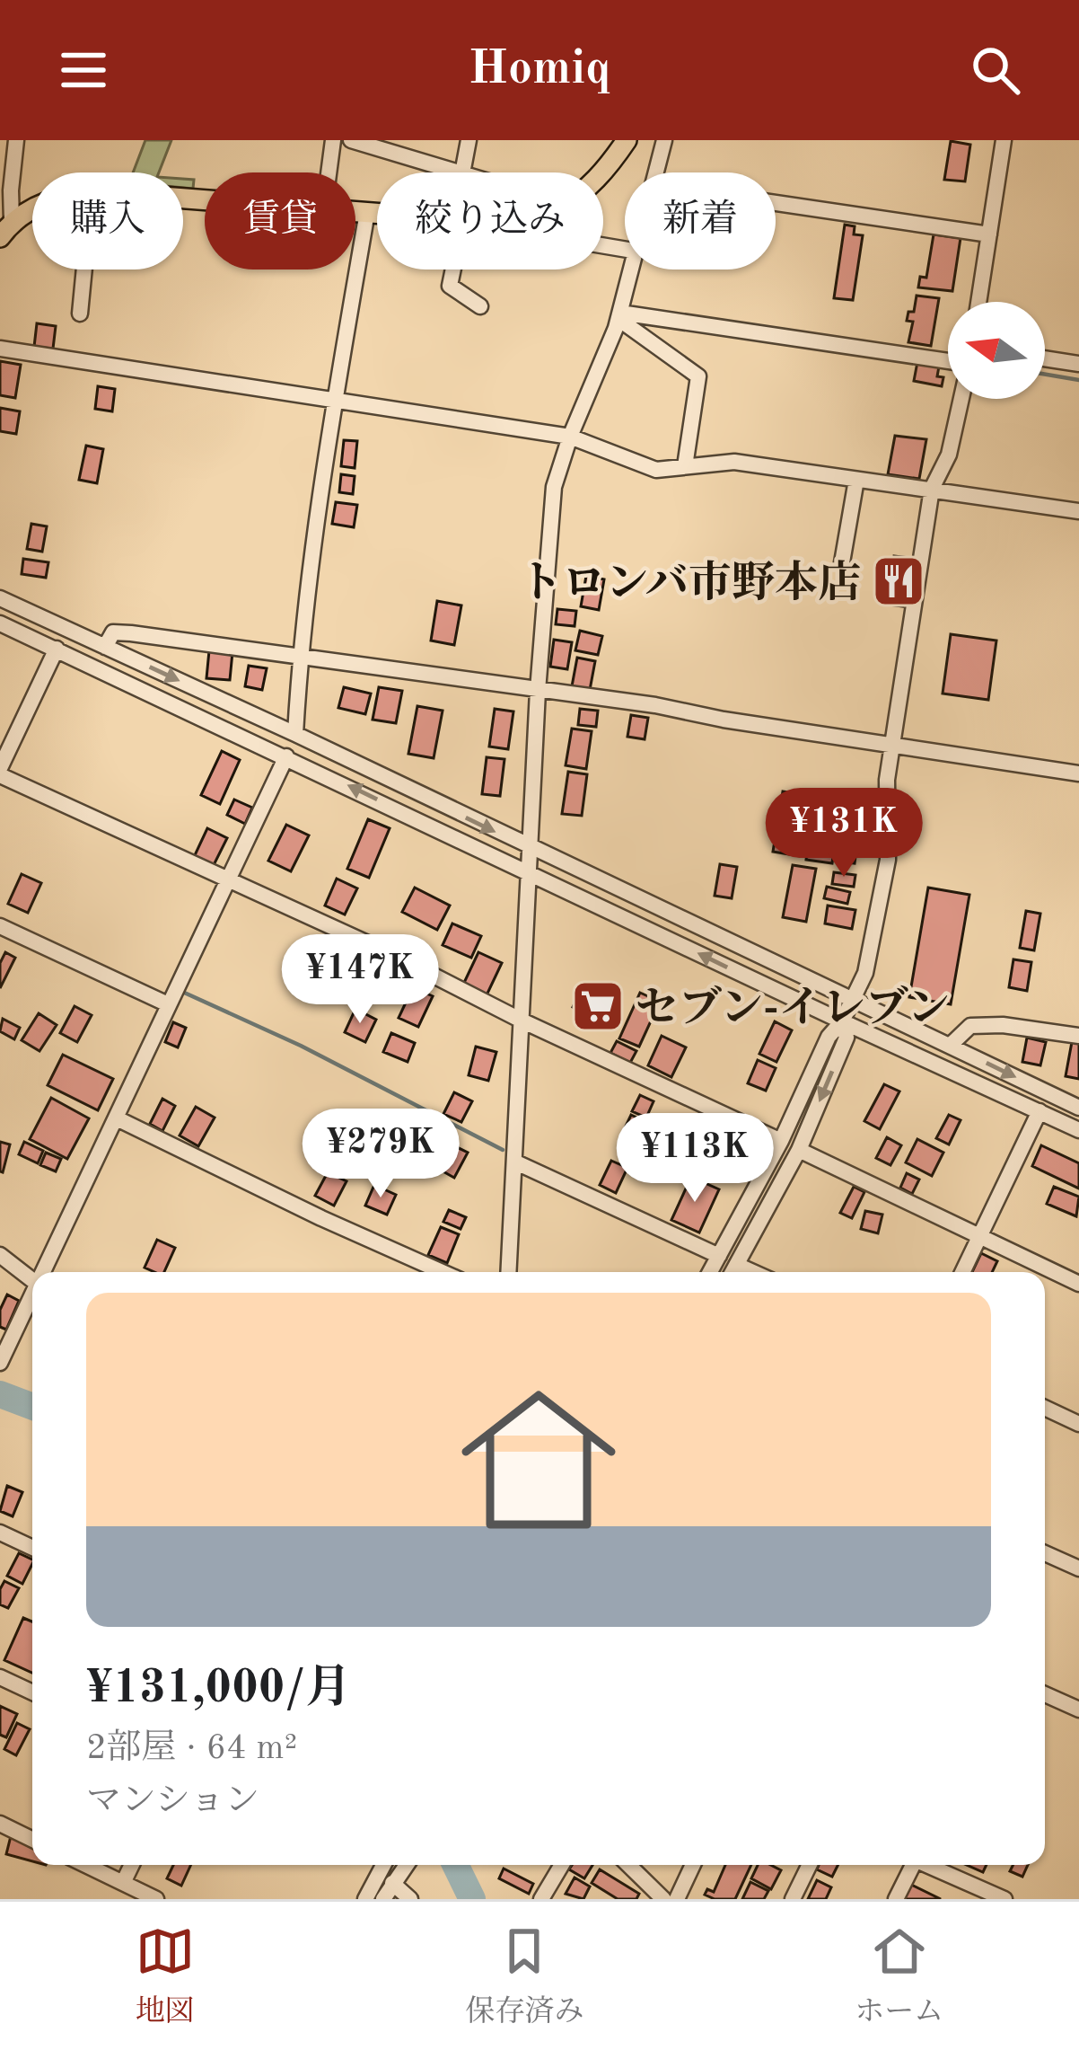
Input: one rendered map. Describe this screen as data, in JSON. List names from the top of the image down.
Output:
{
  "places": {
    "restaurant": ["トロンバ市野本店"],
    "supermarket": ["セブン-イレブン"]
  },
  "north": "left",
  "page": {
    "header": "Homiq",
    "chip": [
      "購入",
      "賃貸",
      "絞り込み",
      "新着"
    ],
    "price": [
      "¥131K",
      "¥147K",
      "¥279K",
      "¥113K"
    ],
    "list": [
      {
        "name": "¥131,000/月",
        "note": "2部屋 · 64 m² · マンション"
      }
    ],
    "tabs": ["地図", "保存済み", "ホーム"]
  }
}
